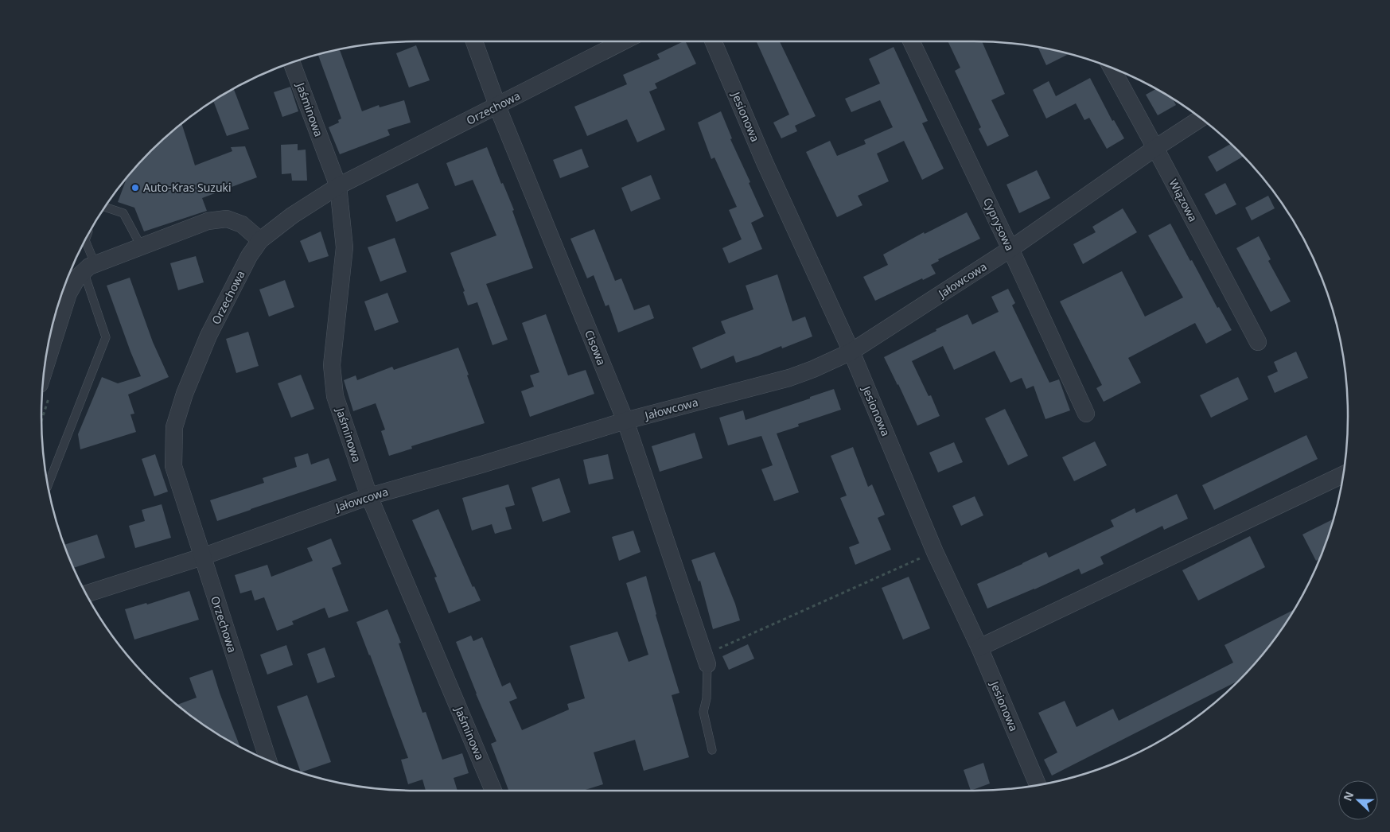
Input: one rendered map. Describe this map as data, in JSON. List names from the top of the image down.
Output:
{
  "streets": {
    "street": [
      "Orzechowa",
      "Jaśminowa",
      "Jesionowa",
      "Wiązowa",
      "Cyprysowa",
      "Jałowcowa",
      "Cisowa"
    ]
  },
  "crossings": [
    ["Orzechowa", "Jaśminowa"],
    ["Orzechowa", "Jałowcowa"],
    ["Orzechowa", "Cisowa"],
    ["Jaśminowa", "Jałowcowa"],
    ["Jesionowa", "Jałowcowa"],
    ["Wiązowa", "Jałowcowa"],
    ["Cyprysowa", "Jałowcowa"],
    ["Jałowcowa", "Cisowa"]
  ],
  "places": ["Auto-Kras Suzuki"],
  "north": "left"
}
